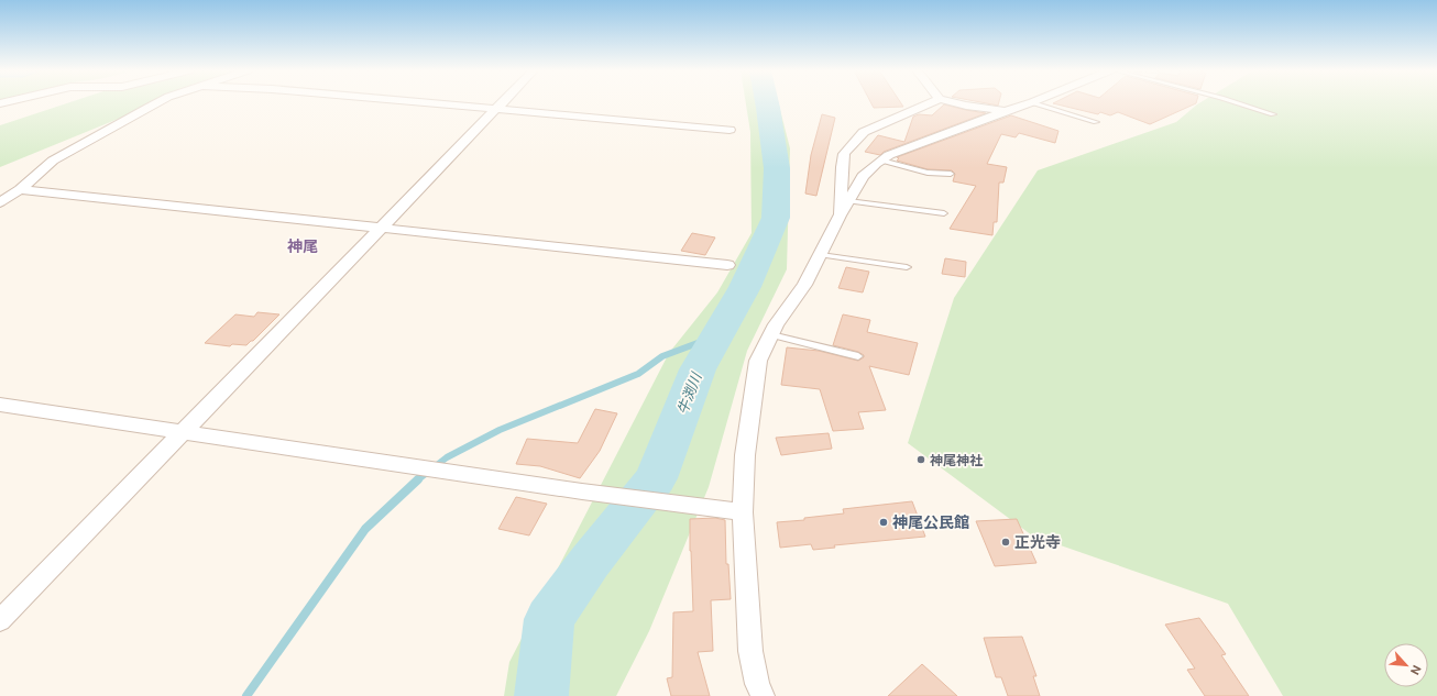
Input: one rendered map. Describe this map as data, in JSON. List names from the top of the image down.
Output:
{
  "districts": ["神尾"],
  "water": ["牛渕川"],
  "places": ["神尾神社", "神尾公民館", "正光寺"],
  "north": "bottom right"
}
